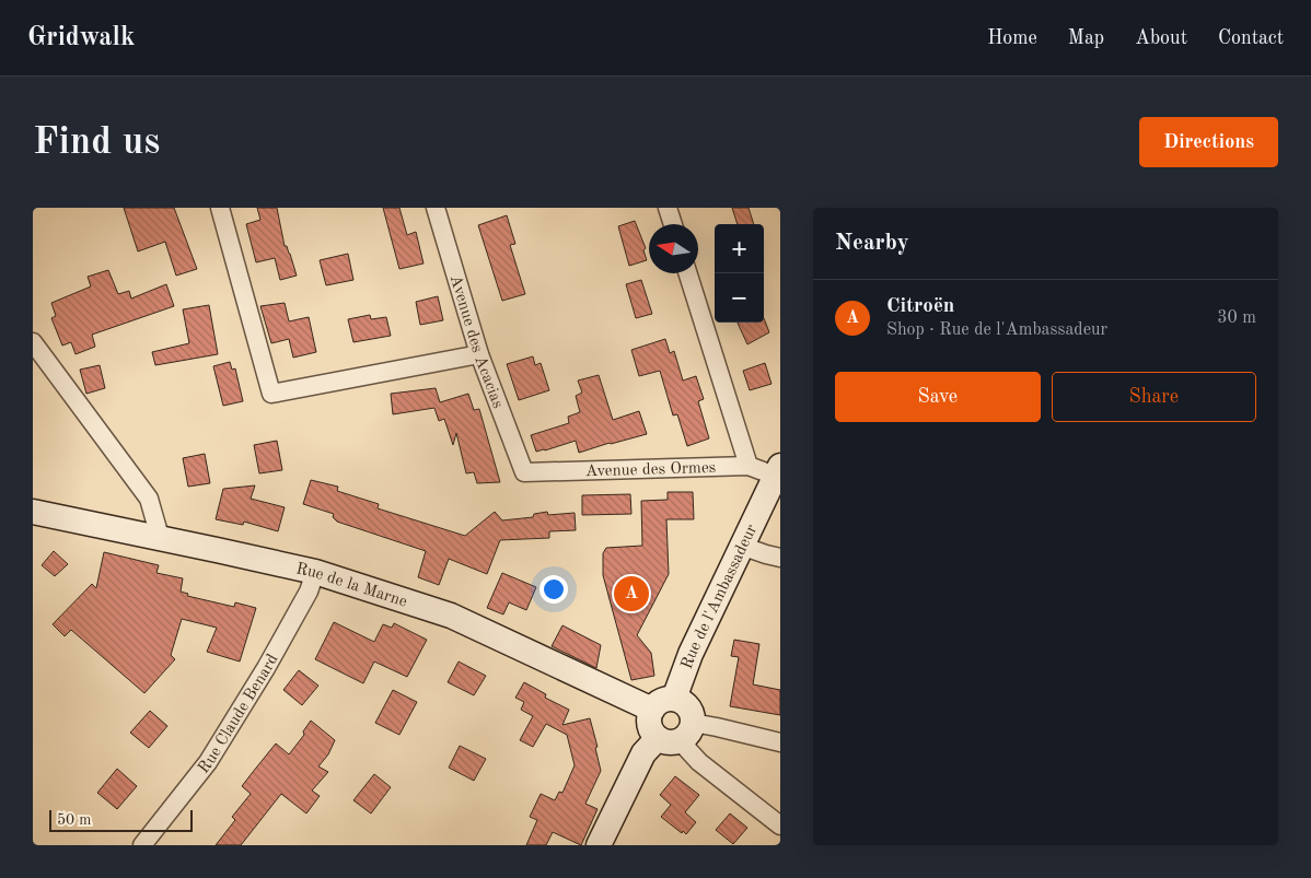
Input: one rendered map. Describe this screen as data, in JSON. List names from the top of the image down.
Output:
{
  "streets": {
    "street": [
      "Avenue des Acacias",
      "Avenue des Ormes",
      "Rue de la Marne",
      "Rue de l'Ambassadeur",
      "Rue Claude Benard"
    ]
  },
  "crossings": [
    ["Avenue des Acacias", "Avenue des Ormes"],
    ["Avenue des Ormes", "Rue de l'Ambassadeur"],
    ["Rue de la Marne", "Rue de l'Ambassadeur"],
    ["Rue de la Marne", "Rue Claude Benard"]
  ],
  "scale_bar": "50 m",
  "north": "left",
  "page": {
    "header": "Gridwalk",
    "nav": [
      "Home",
      "Map",
      "About",
      "Contact"
    ],
    "buttons": [
      "Directions",
      ["Save", "Share"]
    ],
    "title": "Find us",
    "heading": "Nearby",
    "map_buttons": ["+", "−"],
    "list": [
      {
        "mark": "A",
        "name": "Citroën",
        "note": "Shop · Rue de l'Ambassadeur",
        "value": "30 m"
      }
    ],
    "pins": "A",
    "scale": "50 m"
  }
}
